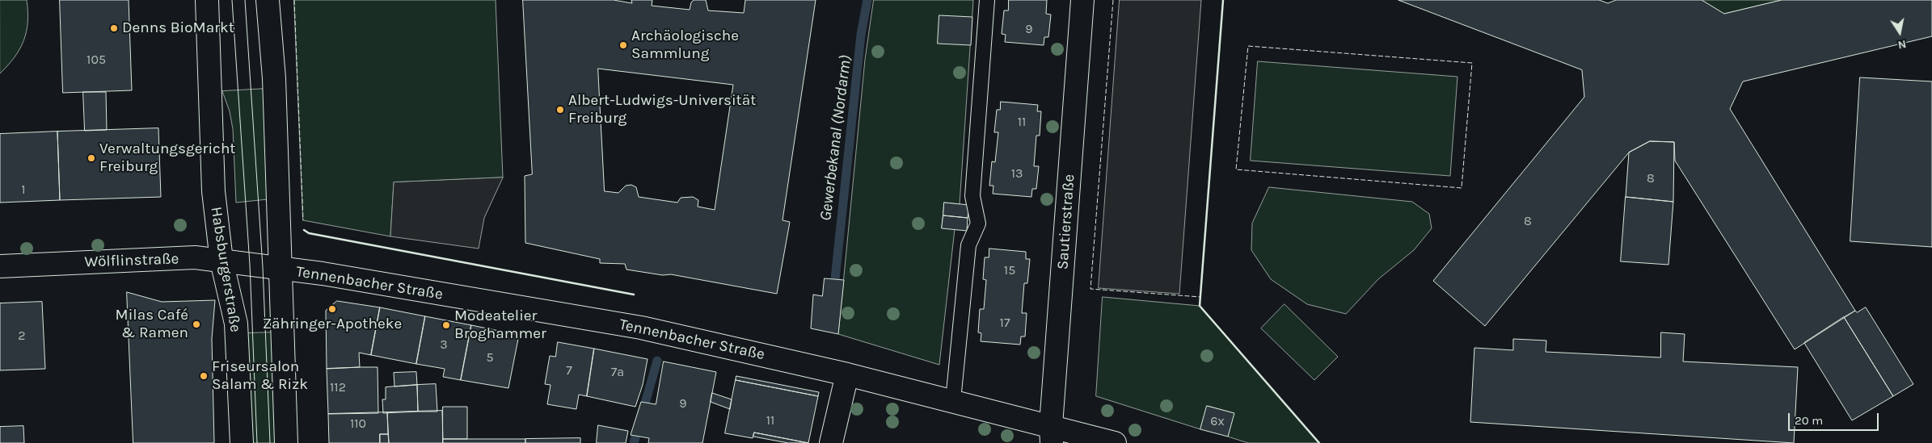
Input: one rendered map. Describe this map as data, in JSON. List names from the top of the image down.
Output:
{
  "streets": {
    "street": [
      "Sautierstraße",
      "Wölflinstraße",
      "Habsburgerstraße",
      "Tennenbacher Straße"
    ]
  },
  "crossings": [
    ["Sautierstraße", "Tennenbacher Straße"],
    ["Wölflinstraße", "Habsburgerstraße"],
    ["Wölflinstraße", "Tennenbacher Straße"]
  ],
  "water": ["Gewerbekanal (Nordarm)"],
  "places": [
    "Denns BioMarkt",
    "Archäologische Sammlung",
    "Albert-Ludwigs-Universität Freiburg",
    "Verwaltungsgericht Freiburg",
    "Zähringer-Apotheke",
    "Milas Café & Ramen",
    "Modeatelier Broghammer",
    "Friseursalon Salam & Rizk"
  ],
  "house_numbers": [
    "9",
    "105",
    "11",
    "13",
    "8",
    "1",
    "8",
    "15",
    "17",
    "2",
    "3",
    "5",
    "7",
    "7a",
    "112",
    "9",
    "11",
    "6x",
    "110"
  ],
  "scale_bar": "20 m",
  "north": "bottom"
}
